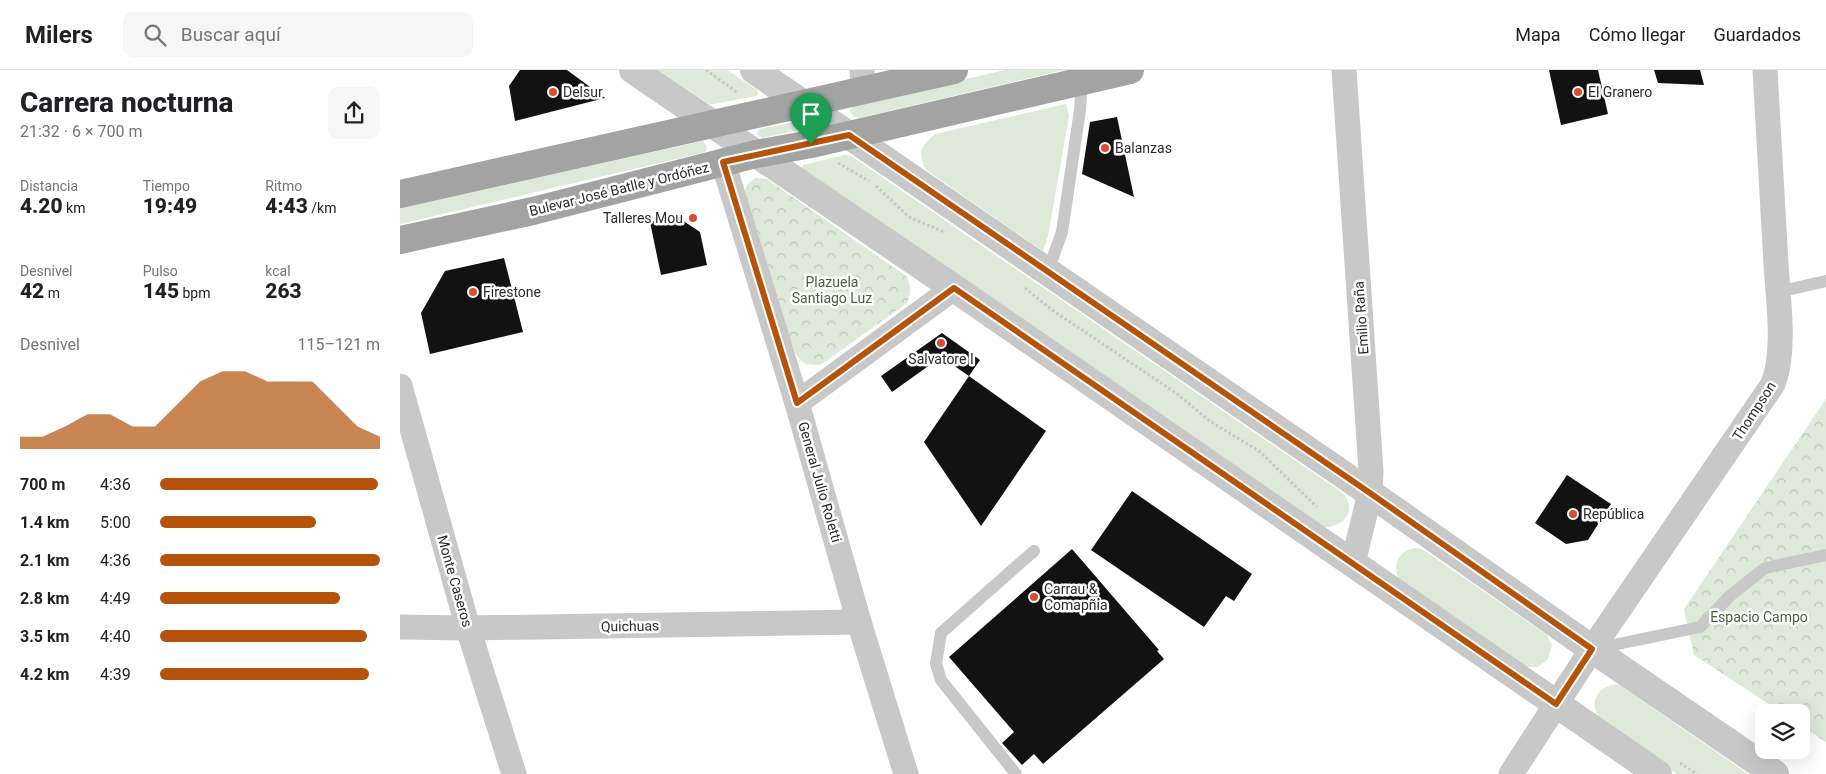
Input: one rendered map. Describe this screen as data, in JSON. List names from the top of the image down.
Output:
{
  "streets": {
    "main road": ["Bulevar José Batlle y Ordóñez"],
    "street": [
      "Emilio Raña",
      "Thompson",
      "General Julio Roletti",
      "Monte Caseros",
      "Quichuas"
    ]
  },
  "crossings": [
    ["Bulevar José Batlle y Ordóñez", "General Julio Roletti"],
    ["General Julio Roletti", "Quichuas"],
    ["Monte Caseros", "Quichuas"]
  ],
  "parks": ["Plazuela Santiago Luz", "Espacio Campo"],
  "places": [
    "Delsur",
    "El Granero",
    "Balanzas",
    "Talleres Mou",
    "Firestone",
    "Salvatore I",
    "República",
    "Carrau & Comapñia"
  ],
  "page": {
    "header": "Milers",
    "search": "Buscar aquí",
    "nav": ["Mapa", "Cómo llegar", "Guardados"],
    "heading": ["Carrera nocturna", "21:32 · 6 × 700 m"],
    "stats": [
      ["Distancia", "4.20 km"],
      ["Tiempo", "19:49"],
      ["Ritmo", "4:43 /km"],
      ["Desnivel", "42 m"],
      ["Pulso", "145 bpm"],
      ["kcal", "263"]
    ],
    "chart": ["Desnivel", "115–121 m"],
    "list": [
      {
        "name": "700 m",
        "note": "4:36"
      },
      {
        "name": "1.4 km",
        "note": "5:00"
      },
      {
        "name": "2.1 km",
        "note": "4:36"
      },
      {
        "name": "2.8 km",
        "note": "4:49"
      },
      {
        "name": "3.5 km",
        "note": "4:40"
      },
      {
        "name": "4.2 km",
        "note": "4:39"
      }
    ]
  }
}
